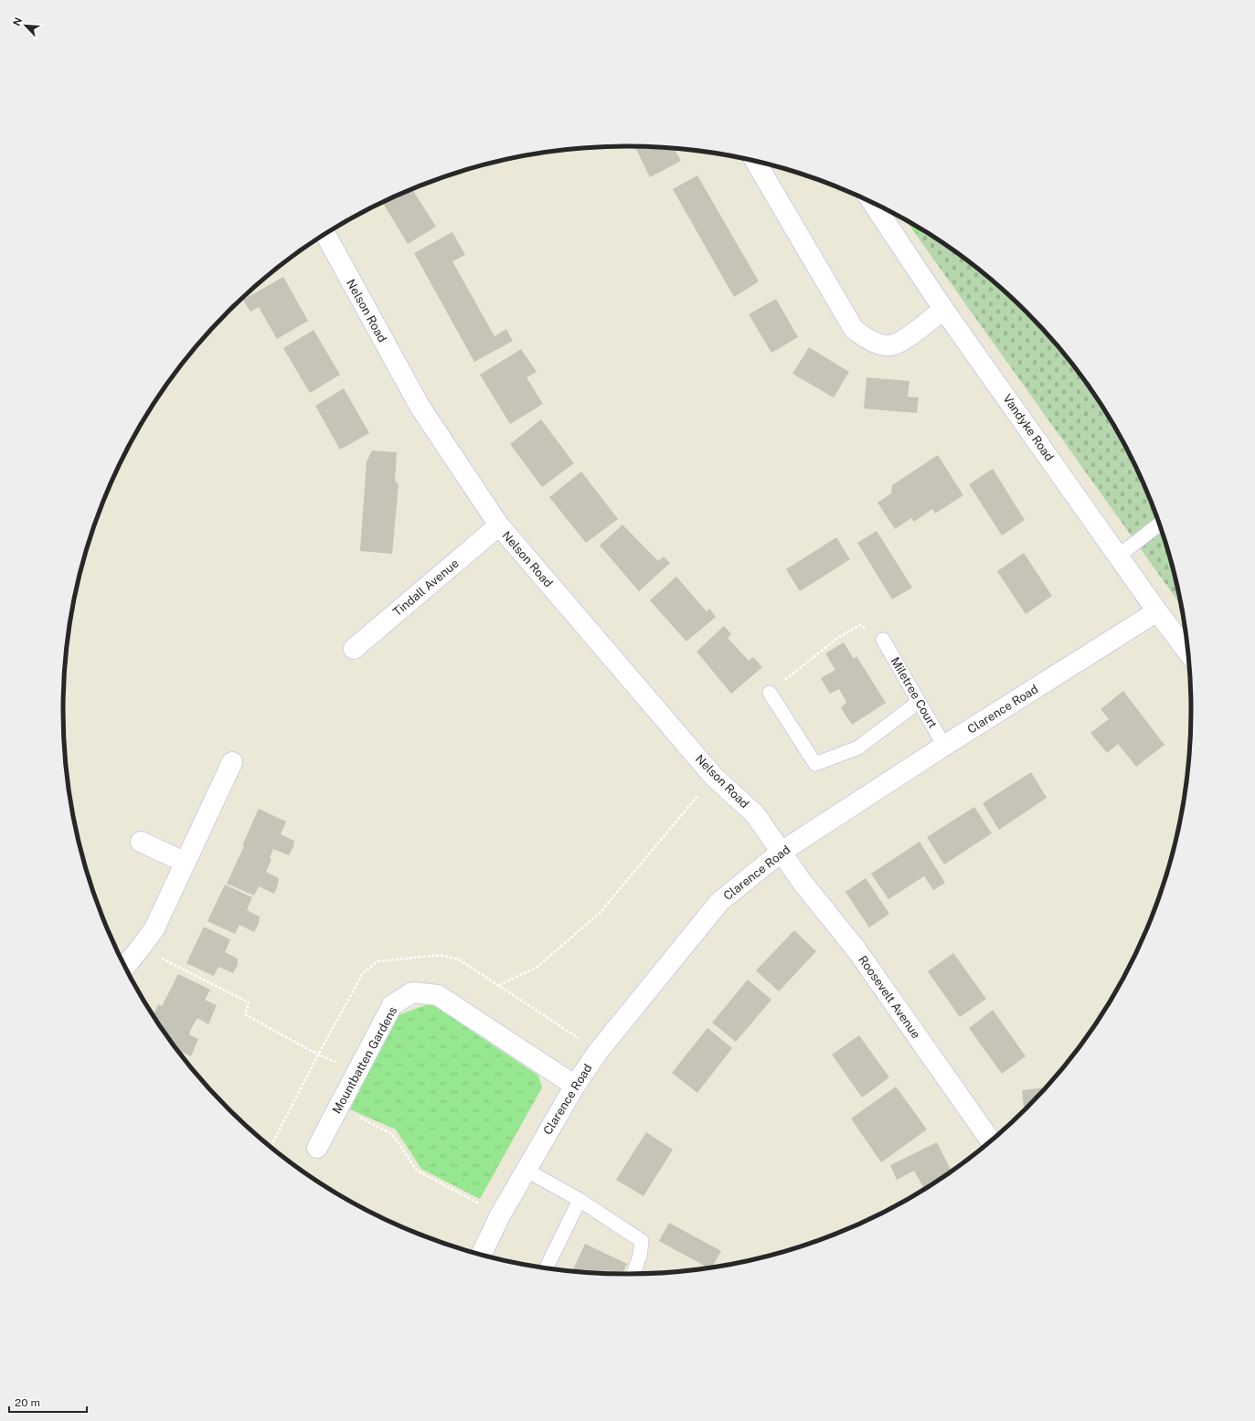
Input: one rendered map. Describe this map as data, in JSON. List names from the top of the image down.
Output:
{
  "streets": {
    "street": [
      "Nelson Road",
      "Vandyke Road",
      "Tindall Avenue",
      "Clarence Road",
      "Roosevelt Avenue",
      "Mountbatten Gardens"
    ],
    "lane": ["Miletree Court"]
  },
  "crossings": [
    ["Nelson Road", "Tindall Avenue"],
    ["Nelson Road", "Clarence Road"],
    ["Nelson Road", "Roosevelt Avenue"],
    ["Vandyke Road", "Clarence Road"],
    ["Miletree Court", "Clarence Road"],
    ["Clarence Road", "Roosevelt Avenue"],
    ["Clarence Road", "Mountbatten Gardens"]
  ],
  "scale_bar": "20 m",
  "north": "top left"
}
